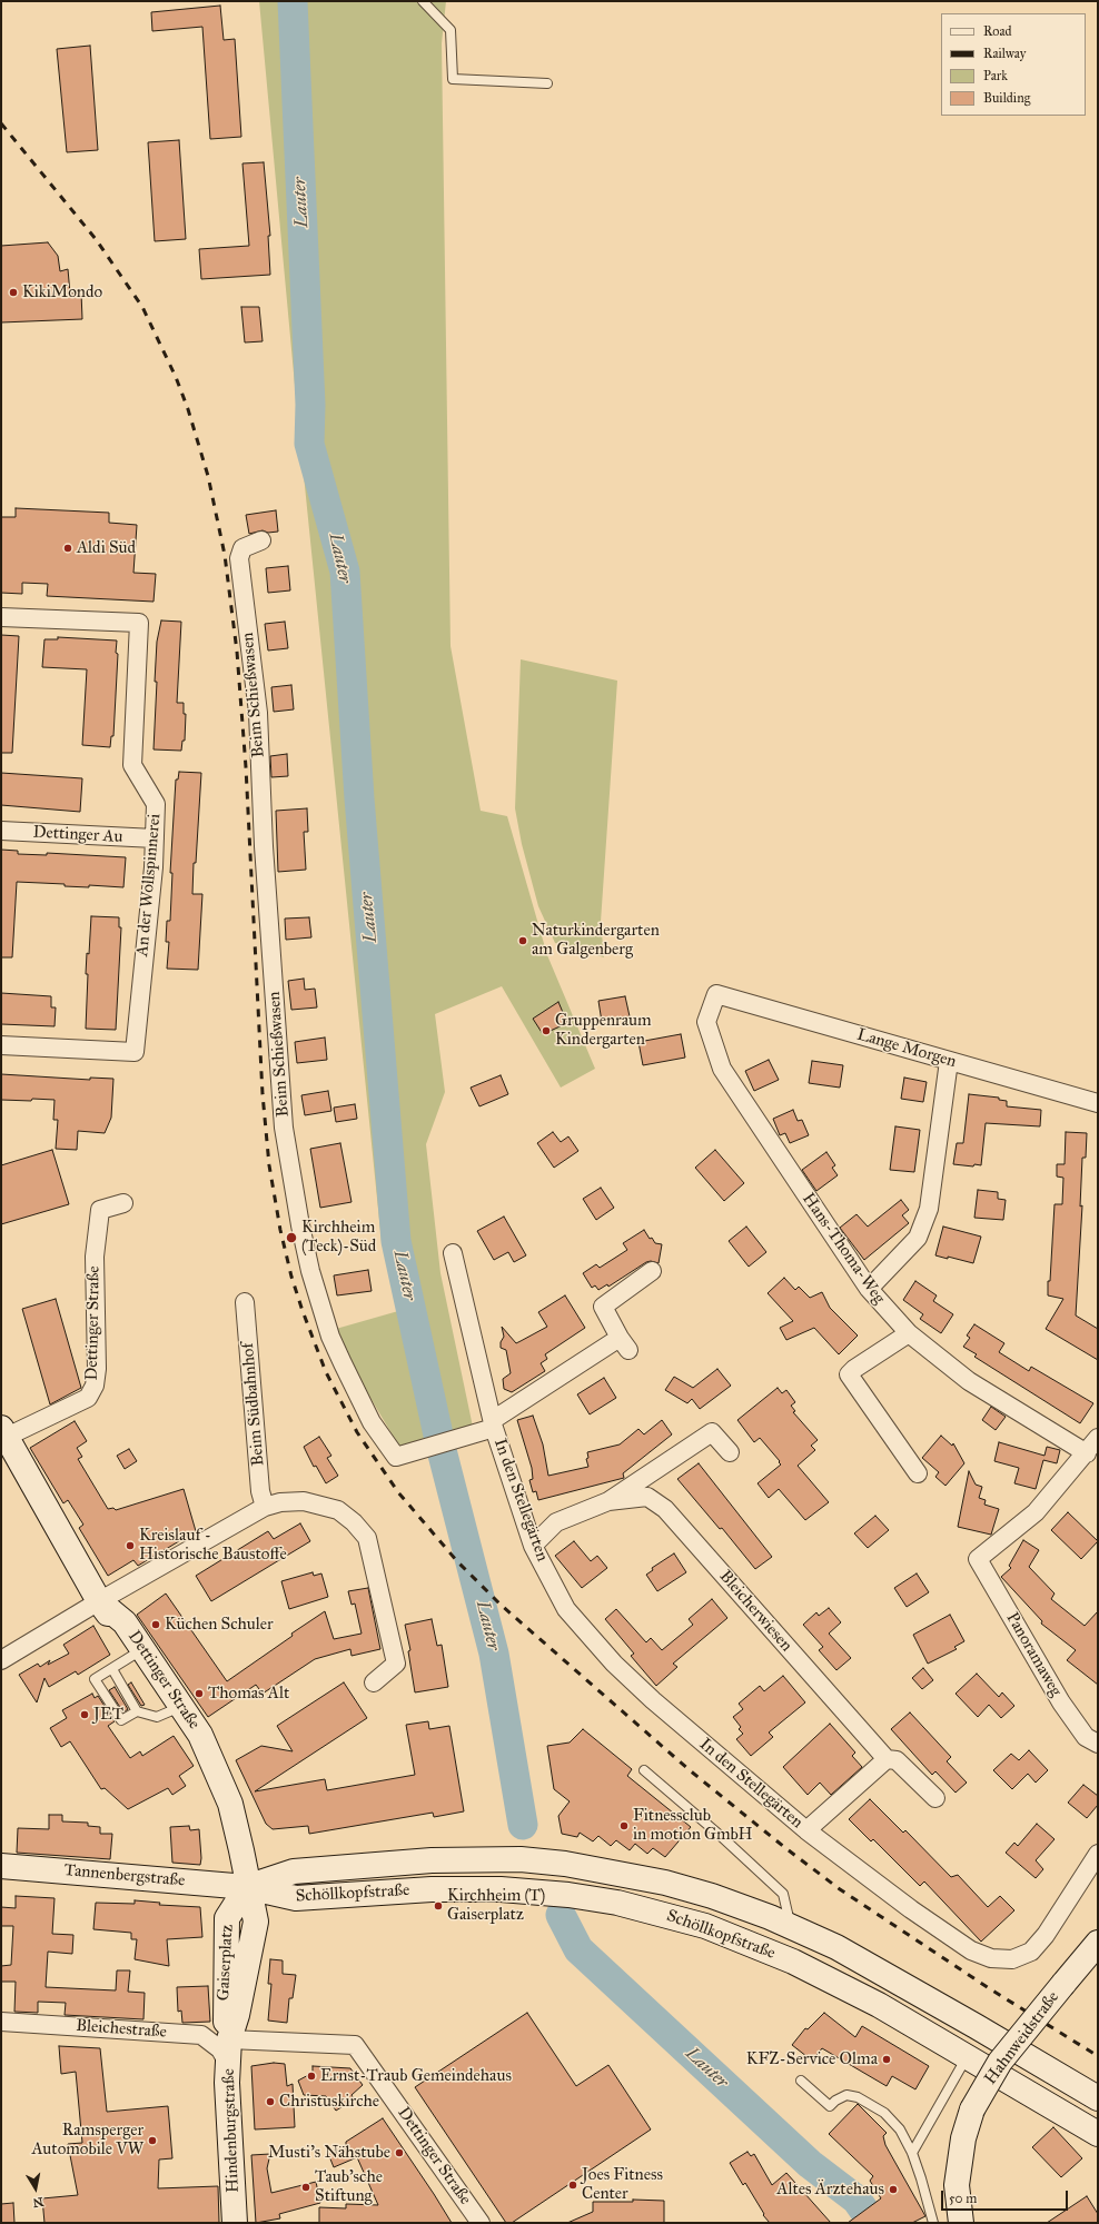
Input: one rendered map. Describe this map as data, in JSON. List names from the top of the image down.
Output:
{
  "streets": {
    "main road": [
      "Dettinger Straße",
      "Tannenbergstraße",
      "Schöllkopfstraße",
      "Gaiserplatz",
      "Hahnweidstraße",
      "Hindenburgstraße"
    ],
    "street": [
      "Beim Schießwasen",
      "Dettinger Au",
      "An der Wollspinnerei",
      "Lange Morgen",
      "Hans-Thoma-Weg",
      "Beim Südbahnhof",
      "In den Stellegärten",
      "Bleicherwiesen",
      "Panoramaweg",
      "Bleichestraße"
    ]
  },
  "crossings": [
    ["Beim Schießwasen", "In den Stellegärten"],
    ["Dettinger Au", "An der Wollspinnerei"],
    ["Lange Morgen", "Hans-Thoma-Weg"],
    ["Hans-Thoma-Weg", "Panoramaweg"],
    ["Dettinger Straße", "Tannenbergstraße"],
    ["Dettinger Straße", "Schöllkopfstraße"],
    ["Dettinger Straße", "Gaiserplatz"],
    ["Dettinger Straße", "Hindenburgstraße"],
    ["In den Stellegärten", "Bleicherwiesen"],
    ["Tannenbergstraße", "Schöllkopfstraße"],
    ["Tannenbergstraße", "Gaiserplatz"],
    ["Schöllkopfstraße", "Gaiserplatz"],
    ["Gaiserplatz", "Hindenburgstraße"],
    ["Bleichestraße", "Hindenburgstraße"]
  ],
  "water": ["Lauter"],
  "places": [
    "KikiMondo",
    "Aldi Süd",
    "Naturkindergarten am Galgenberg",
    "Gruppenraum Kindergarten",
    "Kirchheim (Teck)-Süd",
    "Kreislauf - Historische Baustoffe",
    "Küchen Schuler",
    "Thomas Alt",
    "JET",
    "Fitnessclub in motion GmbH",
    "Kirchheim (T) Gaiserplatz",
    "KFZ-Service Olma",
    "Ernst-Traub Gemeindehaus",
    "Christuskirche",
    "Ramsperger Automobile VW",
    "Musti's Nähstube",
    "Joes Fitness Center",
    "Taub'sche Stiftung",
    "Altes Ärztehaus"
  ],
  "legend": [
    "Road",
    "Railway",
    "Park",
    "Building"
  ],
  "scale_bar": "50 m",
  "north": "bottom"
}
